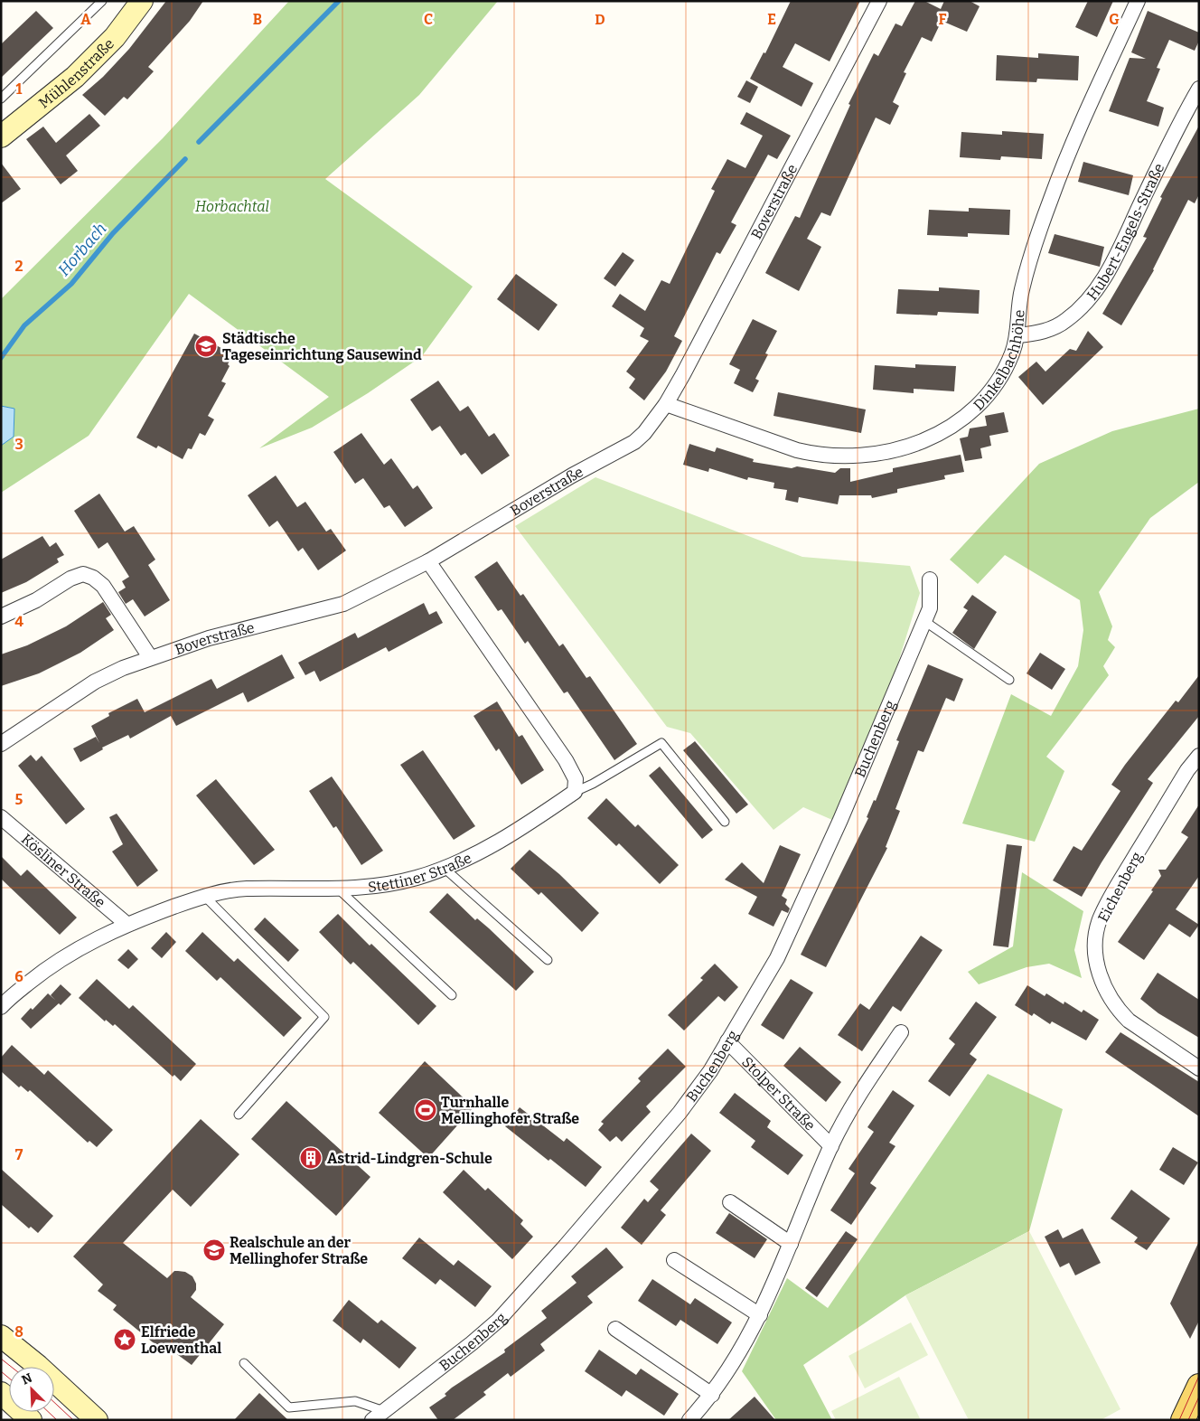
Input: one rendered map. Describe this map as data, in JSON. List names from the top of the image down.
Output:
{
  "streets": {
    "street": [
      "Mühlenstraße",
      "Boverstraße",
      "Hubert-Engels-Straße",
      "Dinkelbachhöhe",
      "Buchenberg",
      "Kösliner Straße",
      "Stettiner Straße",
      "Eichenberg",
      "Stolper Straße"
    ]
  },
  "crossings": [
    ["Boverstraße", "Dinkelbachhöhe"],
    ["Hubert-Engels-Straße", "Dinkelbachhöhe"],
    ["Buchenberg", "Stolper Straße"],
    ["Kösliner Straße", "Stettiner Straße"]
  ],
  "water": ["Horbach"],
  "parks": ["Horbachtal"],
  "places": {
    "school or university": ["Städtische Tageseinrichtung Sausewind", "Realschule an der Mellinghofer Straße"],
    "sports": ["Turnhalle Mellinghofer Straße"],
    "building": ["Astrid-Lindgren-Schule"],
    "place": ["Elfriede Loewenthal"]
  },
  "north": "top left",
  "grid": {
    "columns": [
      "A",
      "B",
      "C",
      "D",
      "E",
      "F",
      "G"
    ],
    "rows": [
      "1",
      "2",
      "3",
      "4",
      "5",
      "6",
      "7",
      "8"
    ]
  }
}
